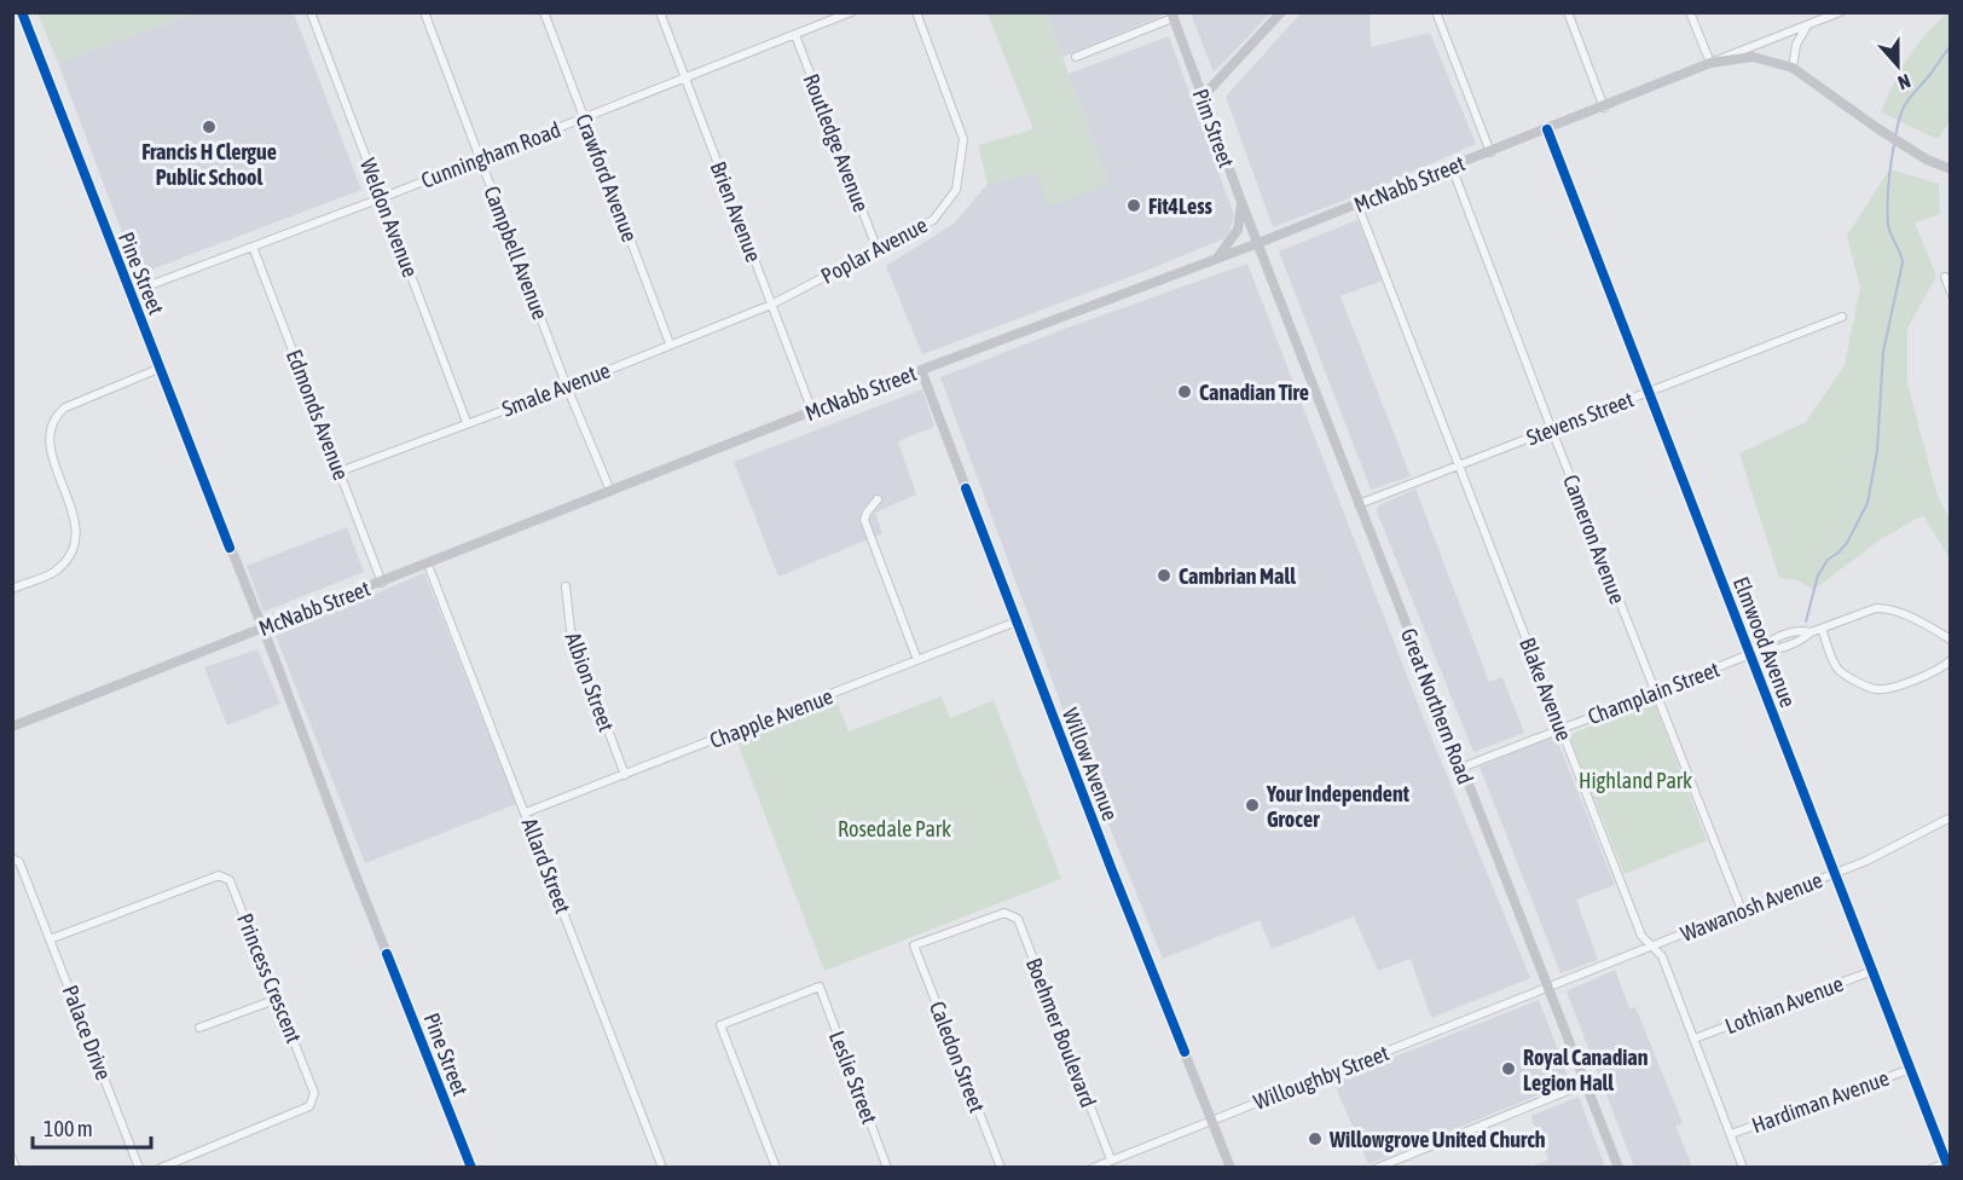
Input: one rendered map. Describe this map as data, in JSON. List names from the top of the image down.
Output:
{
  "streets": {
    "main road": [
      "Pim Street",
      "McNabb Street",
      "Pine Street",
      "Great Northern Road",
      "Willow Avenue"
    ],
    "street": [
      "Routledge Avenue",
      "Cunningham Road",
      "Crawford Avenue",
      "Brien Avenue",
      "Weldon Avenue",
      "Poplar Avenue",
      "Campbell Avenue",
      "Smale Avenue",
      "Edmonds Avenue",
      "Stevens Street",
      "Cameron Avenue",
      "Elmwood Avenue",
      "Albion Street",
      "Blake Avenue",
      "Champlain Street",
      "Chapple Avenue",
      "Allard Street",
      "Wawanosh Avenue",
      "Princess Crescent",
      "Lothian Avenue",
      "Palace Drive",
      "Boehmer Boulevard",
      "Caledon Street",
      "Leslie Street",
      "Willoughby Street",
      "Hardiman Avenue"
    ]
  },
  "crossings": [
    ["Pim Street", "McNabb Street"],
    ["Pim Street", "Great Northern Road"],
    ["Routledge Avenue", "Cunningham Road"],
    ["Routledge Avenue", "Poplar Avenue"],
    ["Cunningham Road", "Crawford Avenue"],
    ["Cunningham Road", "Brien Avenue"],
    ["Cunningham Road", "Weldon Avenue"],
    ["Cunningham Road", "Campbell Avenue"],
    ["Cunningham Road", "Pine Street"],
    ["Cunningham Road", "Edmonds Avenue"],
    ["Crawford Avenue", "Smale Avenue"],
    ["McNabb Street", "Brien Avenue"],
    ["McNabb Street", "Campbell Avenue"],
    ["McNabb Street", "Pine Street"],
    ["McNabb Street", "Edmonds Avenue"],
    ["McNabb Street", "Cameron Avenue"],
    ["McNabb Street", "Elmwood Avenue"],
    ["McNabb Street", "Blake Avenue"],
    ["McNabb Street", "Great Northern Road"],
    ["McNabb Street", "Willow Avenue"],
    ["McNabb Street", "Allard Street"],
    ["Brien Avenue", "Poplar Avenue"],
    ["Brien Avenue", "Smale Avenue"],
    ["Weldon Avenue", "Smale Avenue"],
    ["Poplar Avenue", "Smale Avenue"],
    ["Campbell Avenue", "Smale Avenue"],
    ["Smale Avenue", "Edmonds Avenue"],
    ["Stevens Street", "Cameron Avenue"],
    ["Stevens Street", "Elmwood Avenue"],
    ["Stevens Street", "Blake Avenue"],
    ["Stevens Street", "Great Northern Road"],
    ["Cameron Avenue", "Champlain Street"],
    ["Cameron Avenue", "Wawanosh Avenue"],
    ["Elmwood Avenue", "Champlain Street"],
    ["Elmwood Avenue", "Wawanosh Avenue"],
    ["Elmwood Avenue", "Lothian Avenue"],
    ["Elmwood Avenue", "Hardiman Avenue"],
    ["Albion Street", "Chapple Avenue"],
    ["Blake Avenue", "Champlain Street"],
    ["Blake Avenue", "Wawanosh Avenue"],
    ["Blake Avenue", "Lothian Avenue"],
    ["Blake Avenue", "Hardiman Avenue"],
    ["Champlain Street", "Great Northern Road"],
    ["Great Northern Road", "Wawanosh Avenue"],
    ["Great Northern Road", "Willoughby Street"],
    ["Chapple Avenue", "Willow Avenue"],
    ["Chapple Avenue", "Allard Street"],
    ["Willow Avenue", "Willoughby Street"],
    ["Wawanosh Avenue", "Willoughby Street"],
    ["Princess Crescent", "Palace Drive"],
    ["Boehmer Boulevard", "Caledon Street"],
    ["Boehmer Boulevard", "Willoughby Street"]
  ],
  "parks": ["Highland Park", "Rosedale Park"],
  "places": [
    "Francis H Clergue Public School",
    "Fit4Less",
    "Canadian Tire",
    "Cambrian Mall",
    "Your Independent Grocer",
    "Royal Canadian Legion Hall",
    "Willowgrove United Church"
  ],
  "scale_bar": "100 m",
  "north": "bottom"
}
